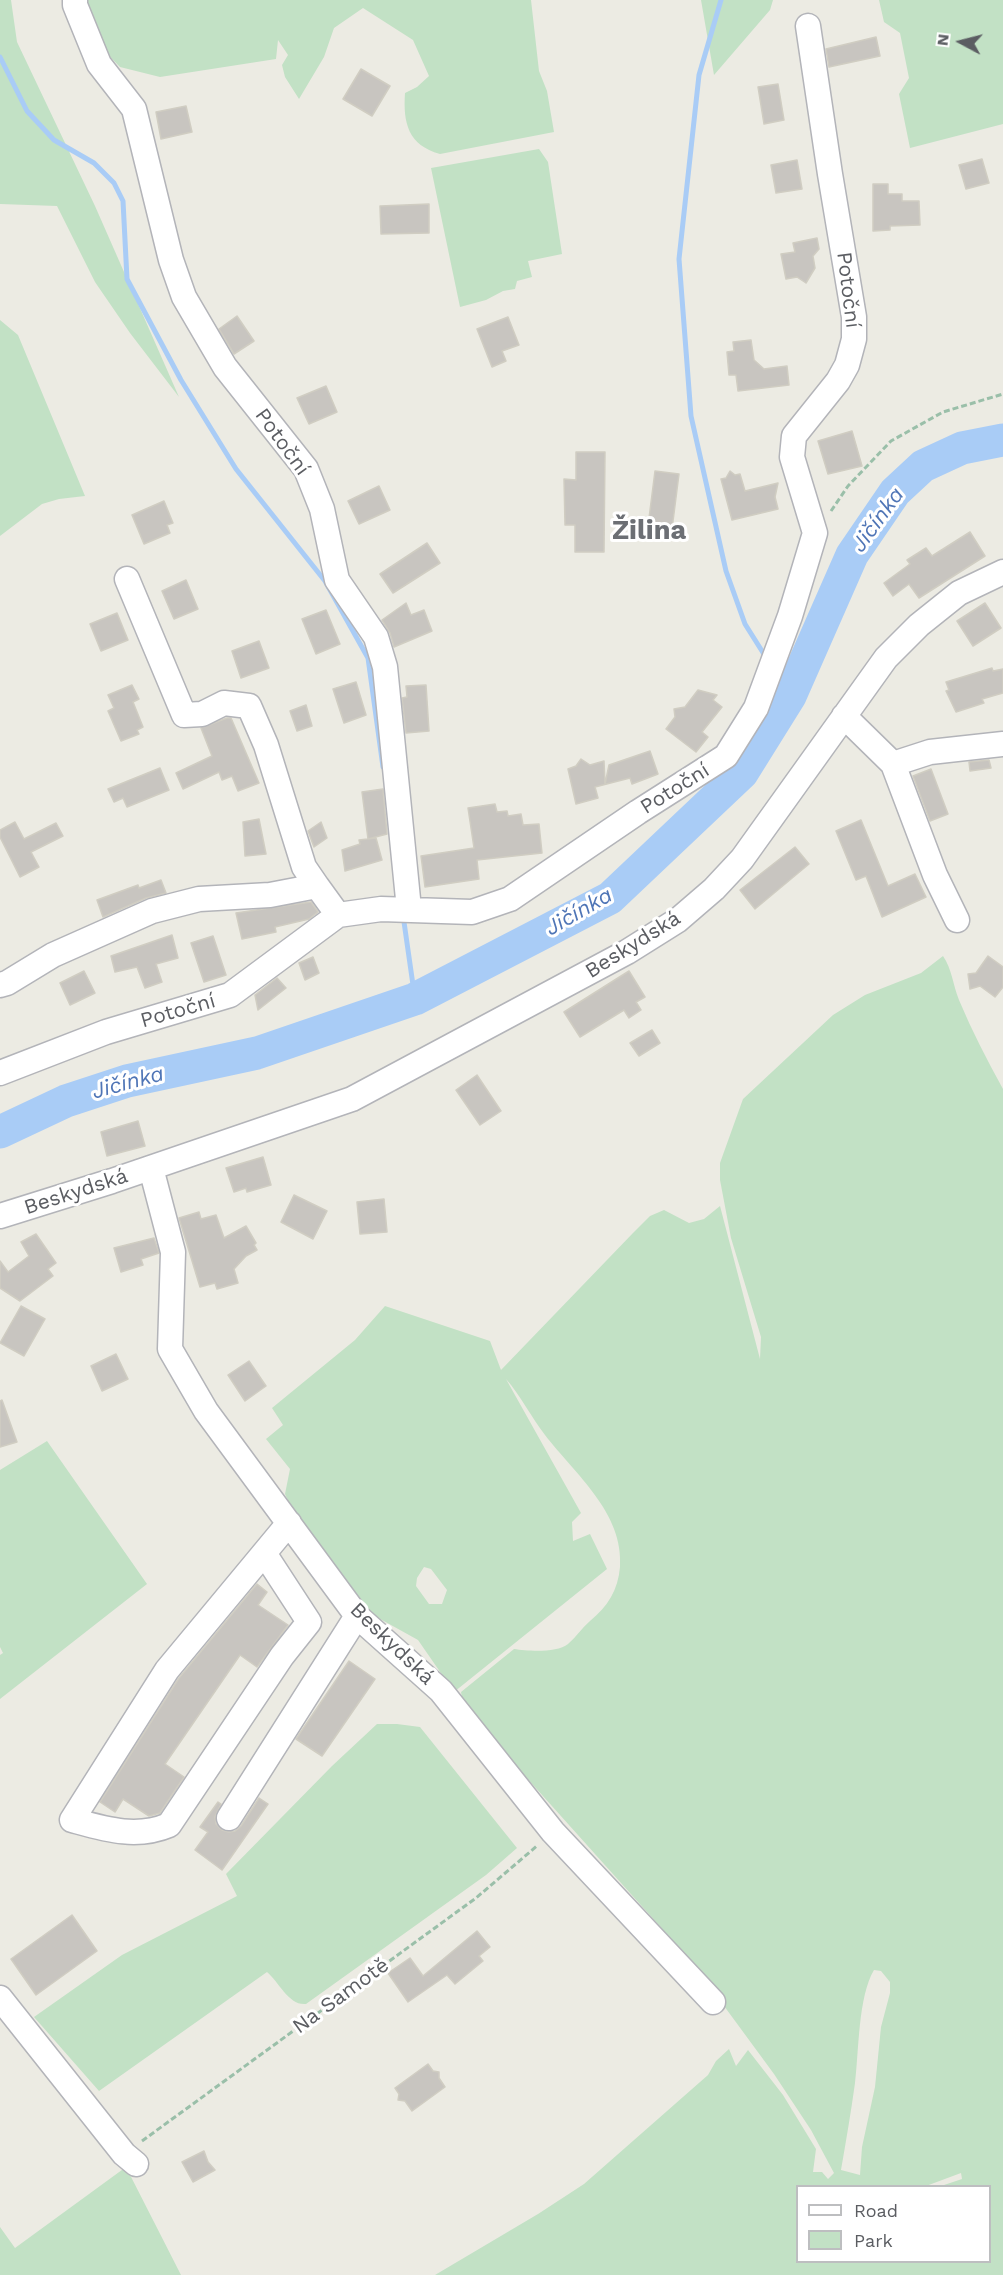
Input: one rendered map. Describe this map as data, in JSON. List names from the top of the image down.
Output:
{
  "streets": {
    "street": ["Potoční", "Beskydská"],
    "path": ["Na Samotě"]
  },
  "crossings": [
    ["Beskydská", "Na Samotě"]
  ],
  "districts": ["Žilina"],
  "water": ["Jičínka"],
  "legend": ["Road", "Park"],
  "north": "left"
}
